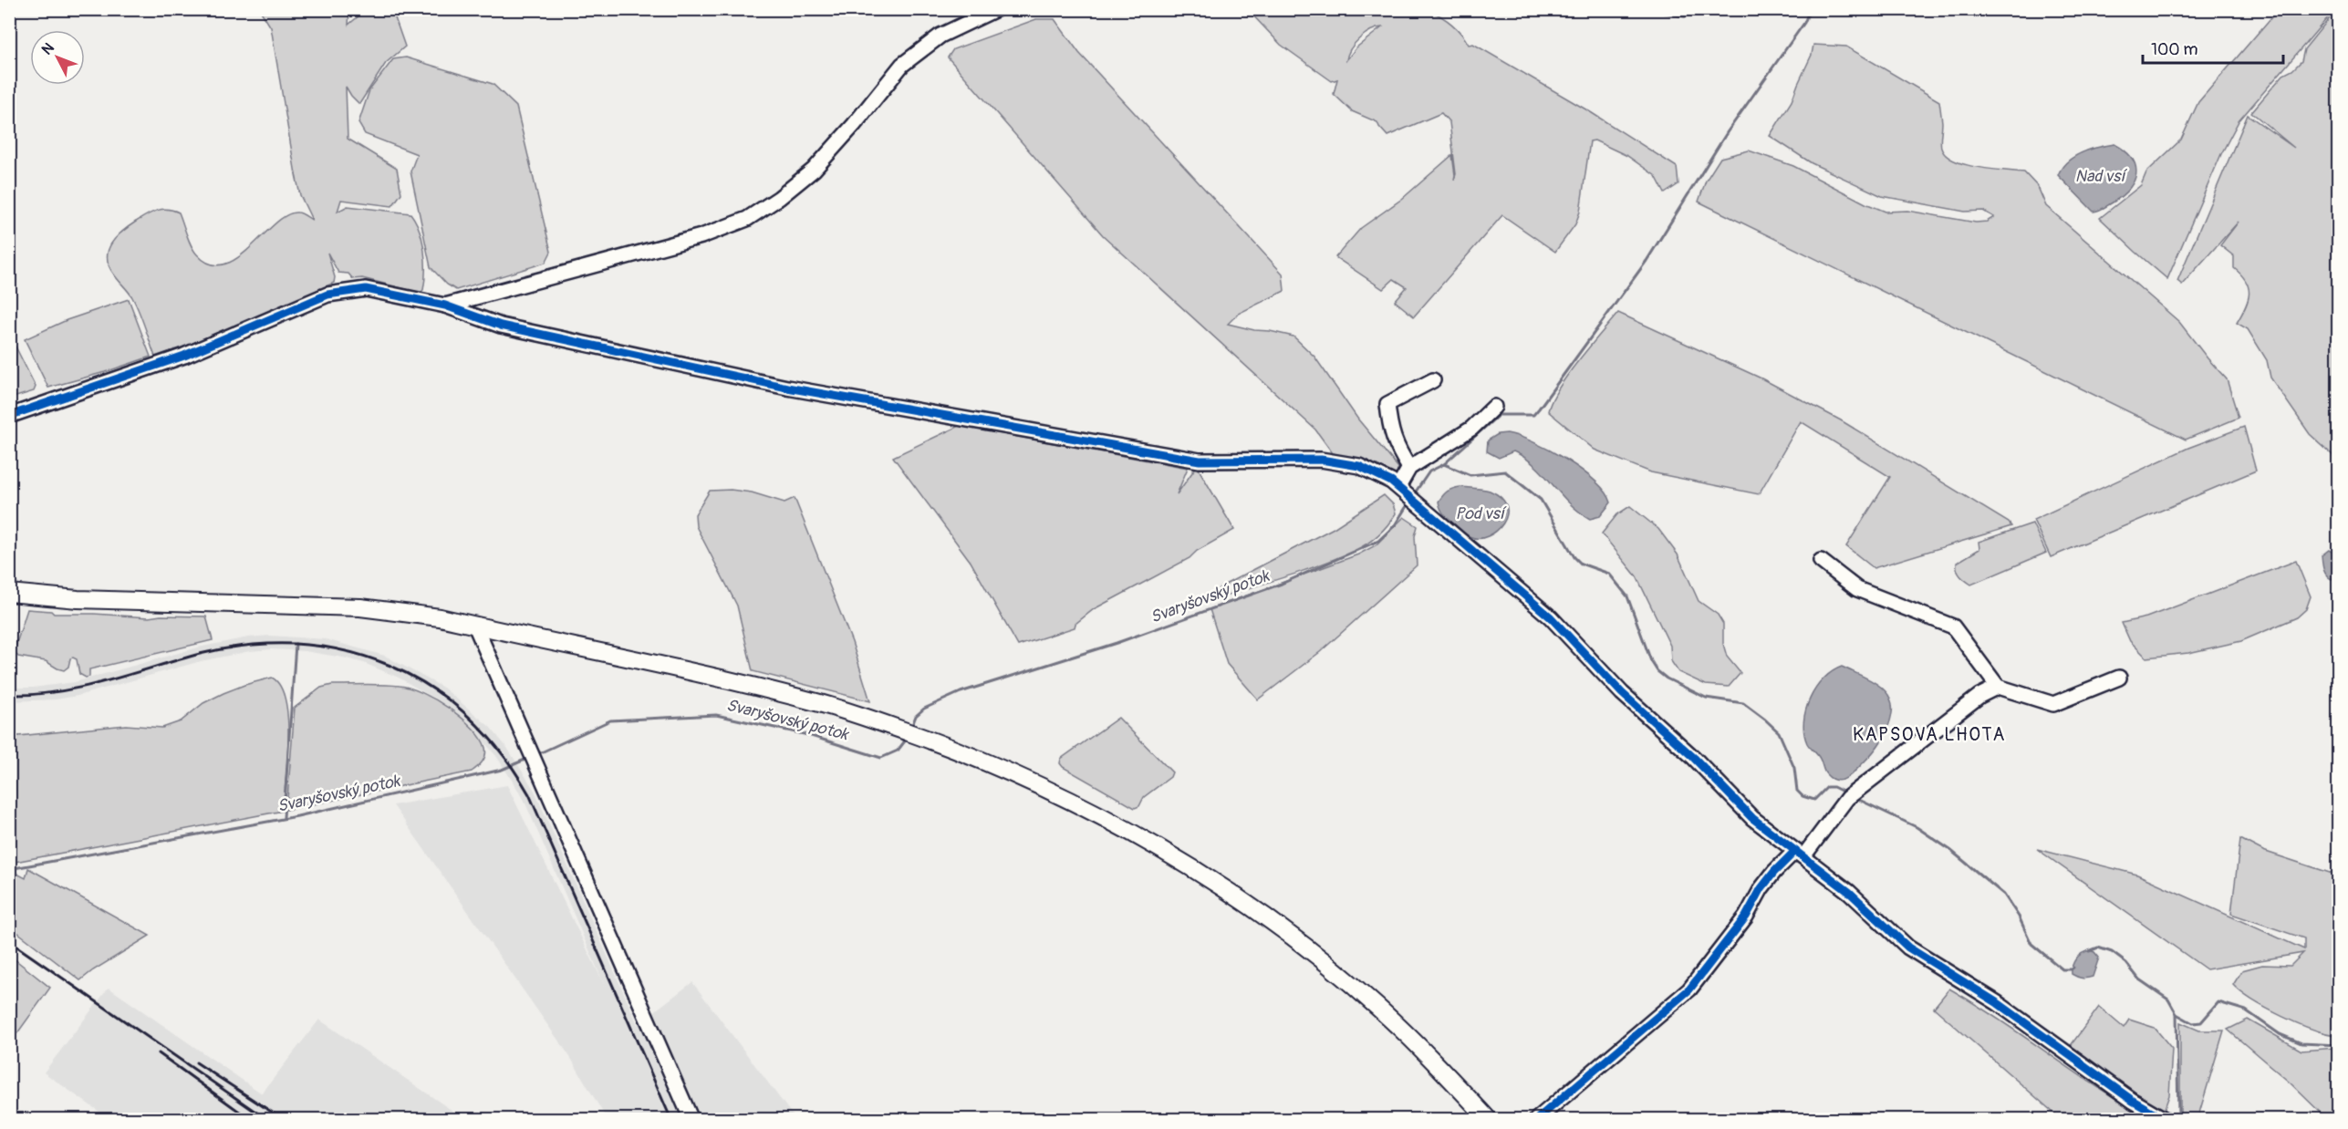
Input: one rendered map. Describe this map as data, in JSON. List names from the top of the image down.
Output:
{
  "districts": ["KAPSOVA LHOTA"],
  "water": ["Nad vsí", "Pod vsí", "Svaryšovský potok"],
  "scale_bar": "100 m",
  "north": "top left"
}
